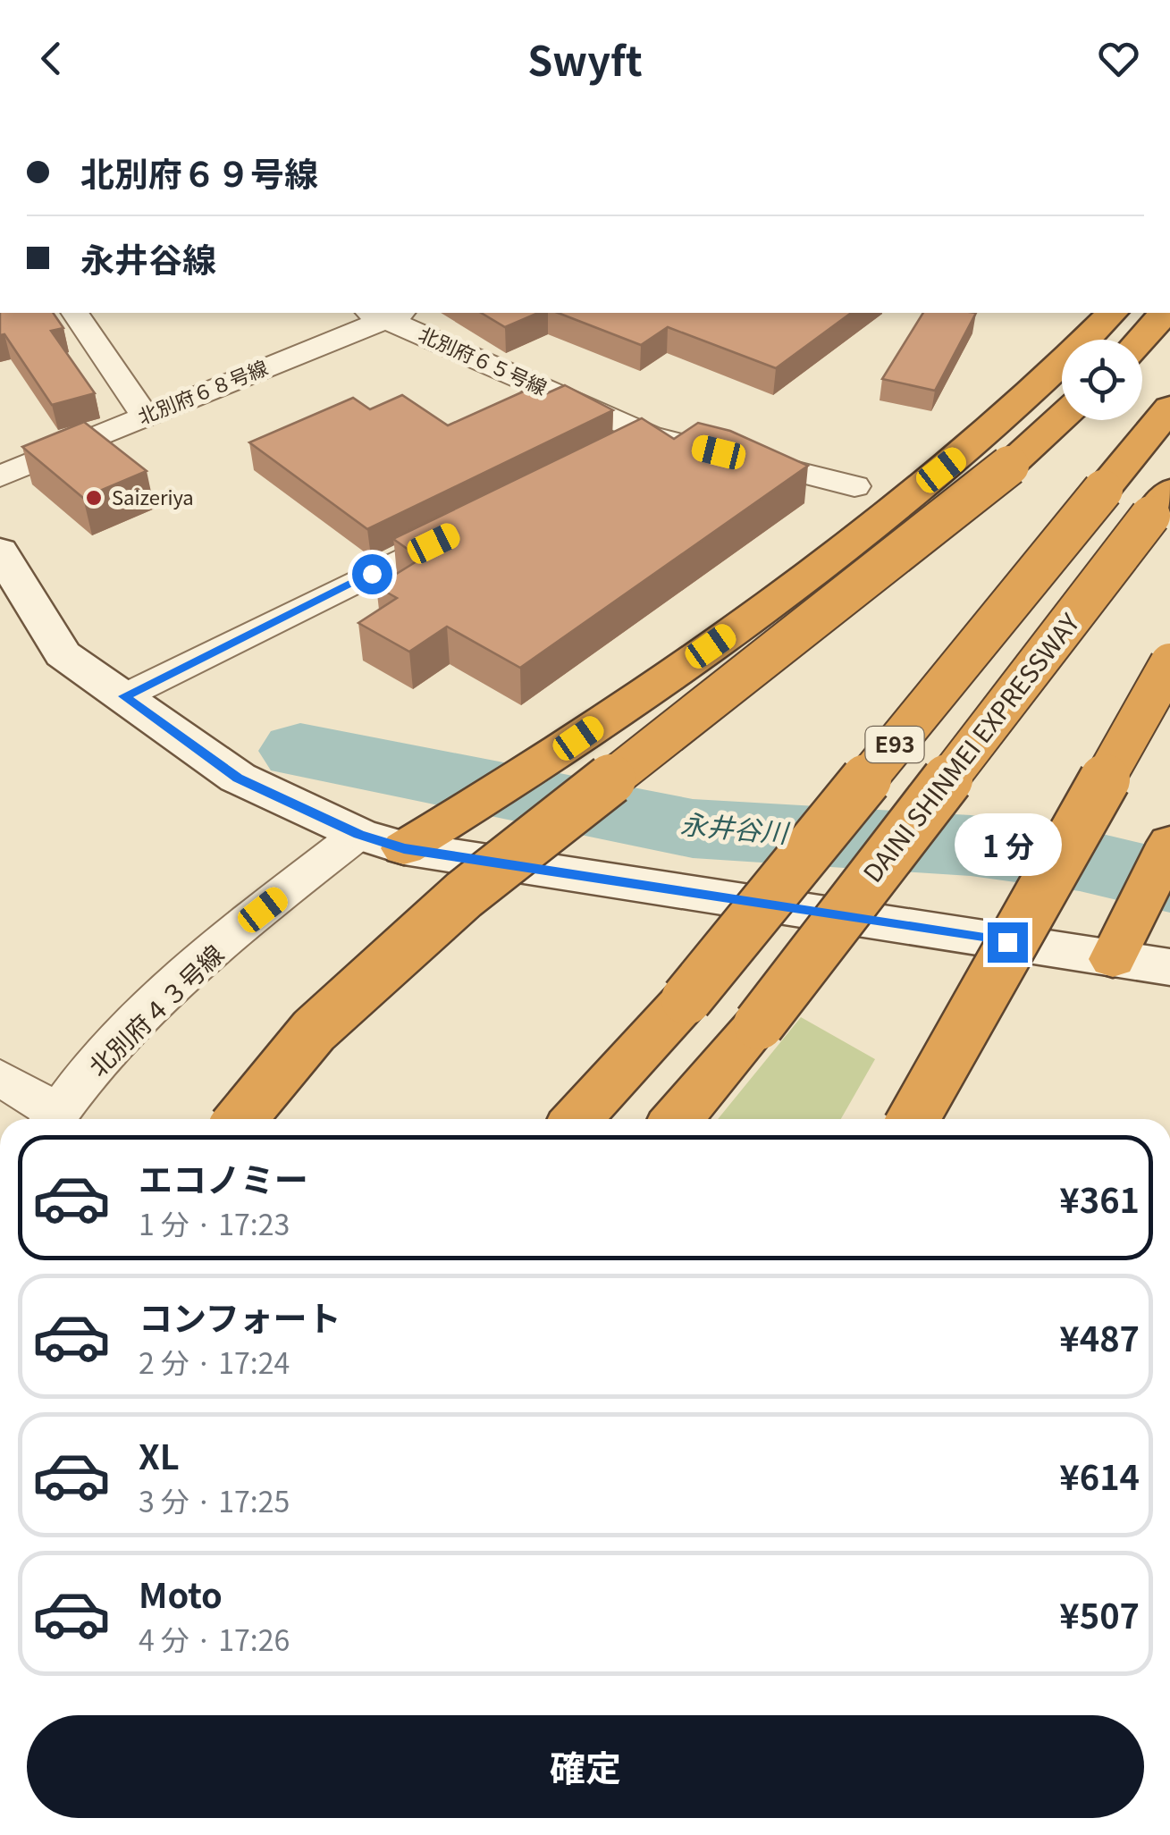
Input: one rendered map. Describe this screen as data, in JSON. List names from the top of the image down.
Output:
{
  "streets": {
    "highway": ["E93", "DAINI SHINMEI EXPRESSWAY"],
    "street": ["北別府６５号線", "北別府６８号線", "北別府４３号線"]
  },
  "crossings": [
    ["北別府６５号線", "北別府６８号線"]
  ],
  "water": ["永井谷川"],
  "places": ["Saizeriya"],
  "page": {
    "header": "Swyft",
    "banner": ["北別府６９号線", "永井谷線"],
    "bubble": "1 分",
    "list": [
      {
        "name": "エコノミー",
        "note": "1 分 · 17:23",
        "value": "¥361"
      },
      {
        "name": "コンフォート",
        "note": "2 分 · 17:24",
        "value": "¥487"
      },
      {
        "name": "XL",
        "note": "3 分 · 17:25",
        "value": "¥614"
      },
      {
        "name": "Moto",
        "note": "4 分 · 17:26",
        "value": "¥507"
      }
    ],
    "buttons": "確定"
  }
}
